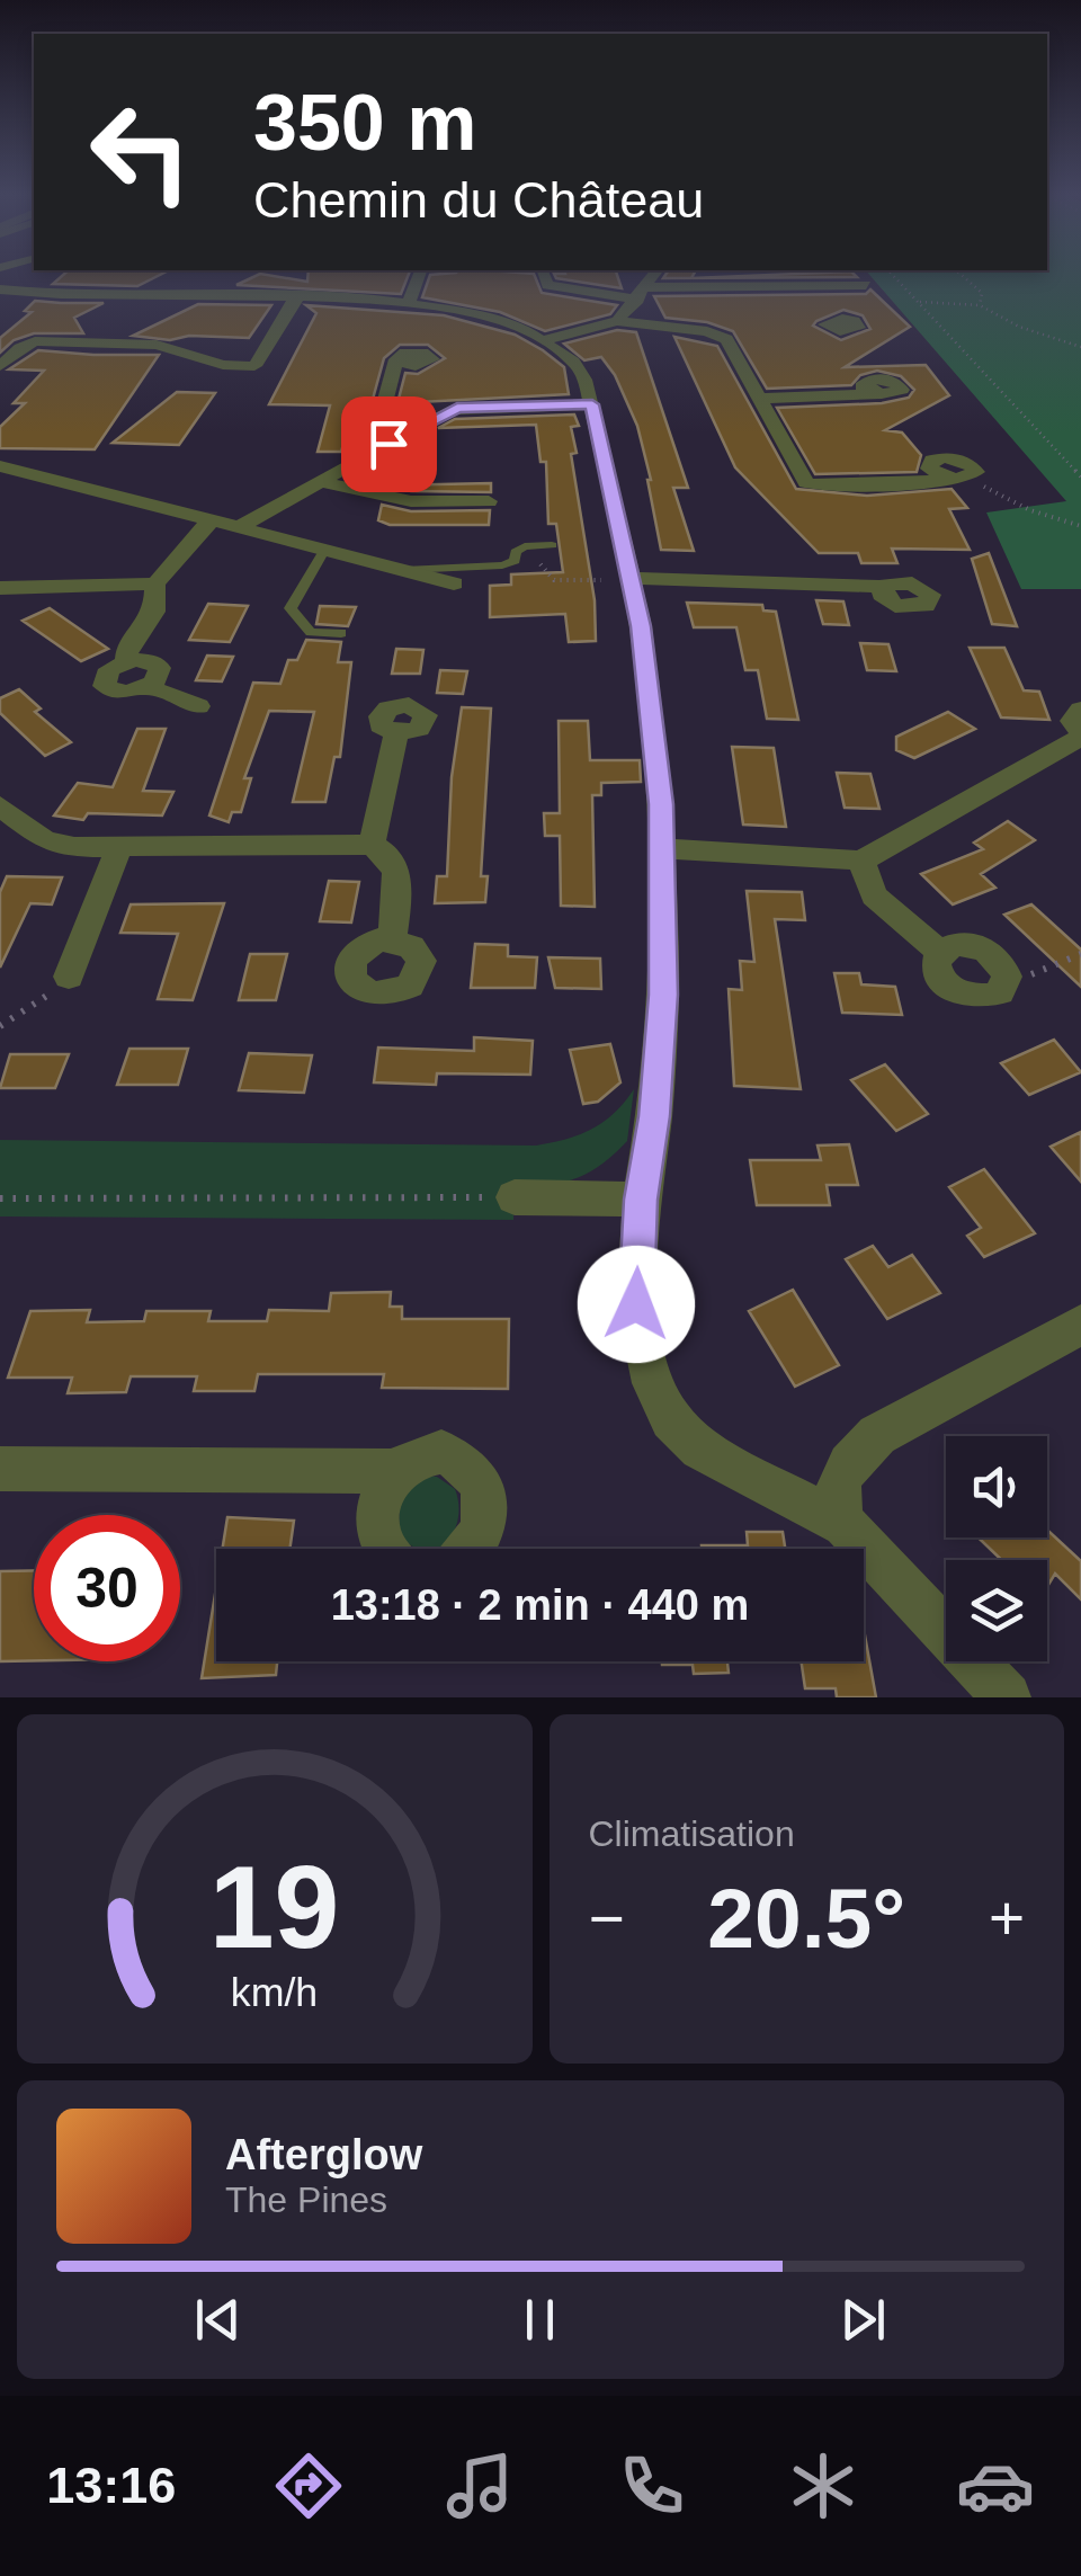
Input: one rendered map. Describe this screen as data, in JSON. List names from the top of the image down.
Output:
{
  "page": {
    "turn": ["350 m", "Chemin du Château"],
    "limit": "30",
    "trip": "13:18 · 2 min · 440 m",
    "tile": "Climatisation",
    "heat": ["−", "20.5°", "+"],
    "song": ["Afterglow", "The Pines"],
    "tabs": "13:16",
    "gauge": ["19", "km/h"]
  }
}
